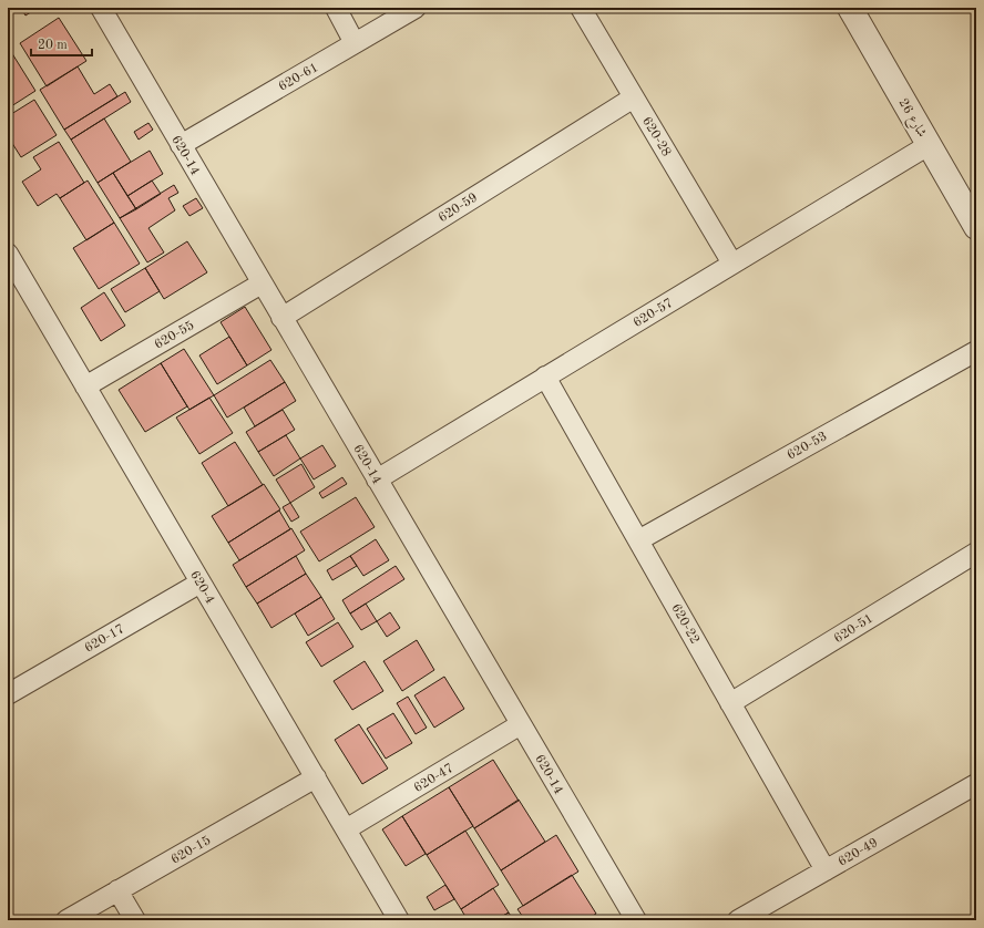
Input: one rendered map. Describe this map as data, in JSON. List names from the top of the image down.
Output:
{
  "streets": {
    "street": [
      "620-61",
      "شارع 26",
      "620-28",
      "620-14",
      "620-59",
      "620-57",
      "620-55",
      "620-53",
      "620-4",
      "620-22",
      "620-51",
      "620-17",
      "620-47",
      "620-15",
      "620-49"
    ]
  },
  "crossings": [
    ["620-61", "620-14"],
    ["شارع 26", "620-57"],
    ["620-28", "620-59"],
    ["620-28", "620-57"],
    ["620-14", "620-59"],
    ["620-14", "620-57"],
    ["620-14", "620-55"],
    ["620-14", "620-47"],
    ["620-57", "620-22"],
    ["620-55", "620-4"],
    ["620-53", "620-22"],
    ["620-4", "620-17"],
    ["620-4", "620-47"],
    ["620-4", "620-15"],
    ["620-22", "620-51"],
    ["620-22", "620-49"]
  ],
  "scale_bar": "20 m"
}
